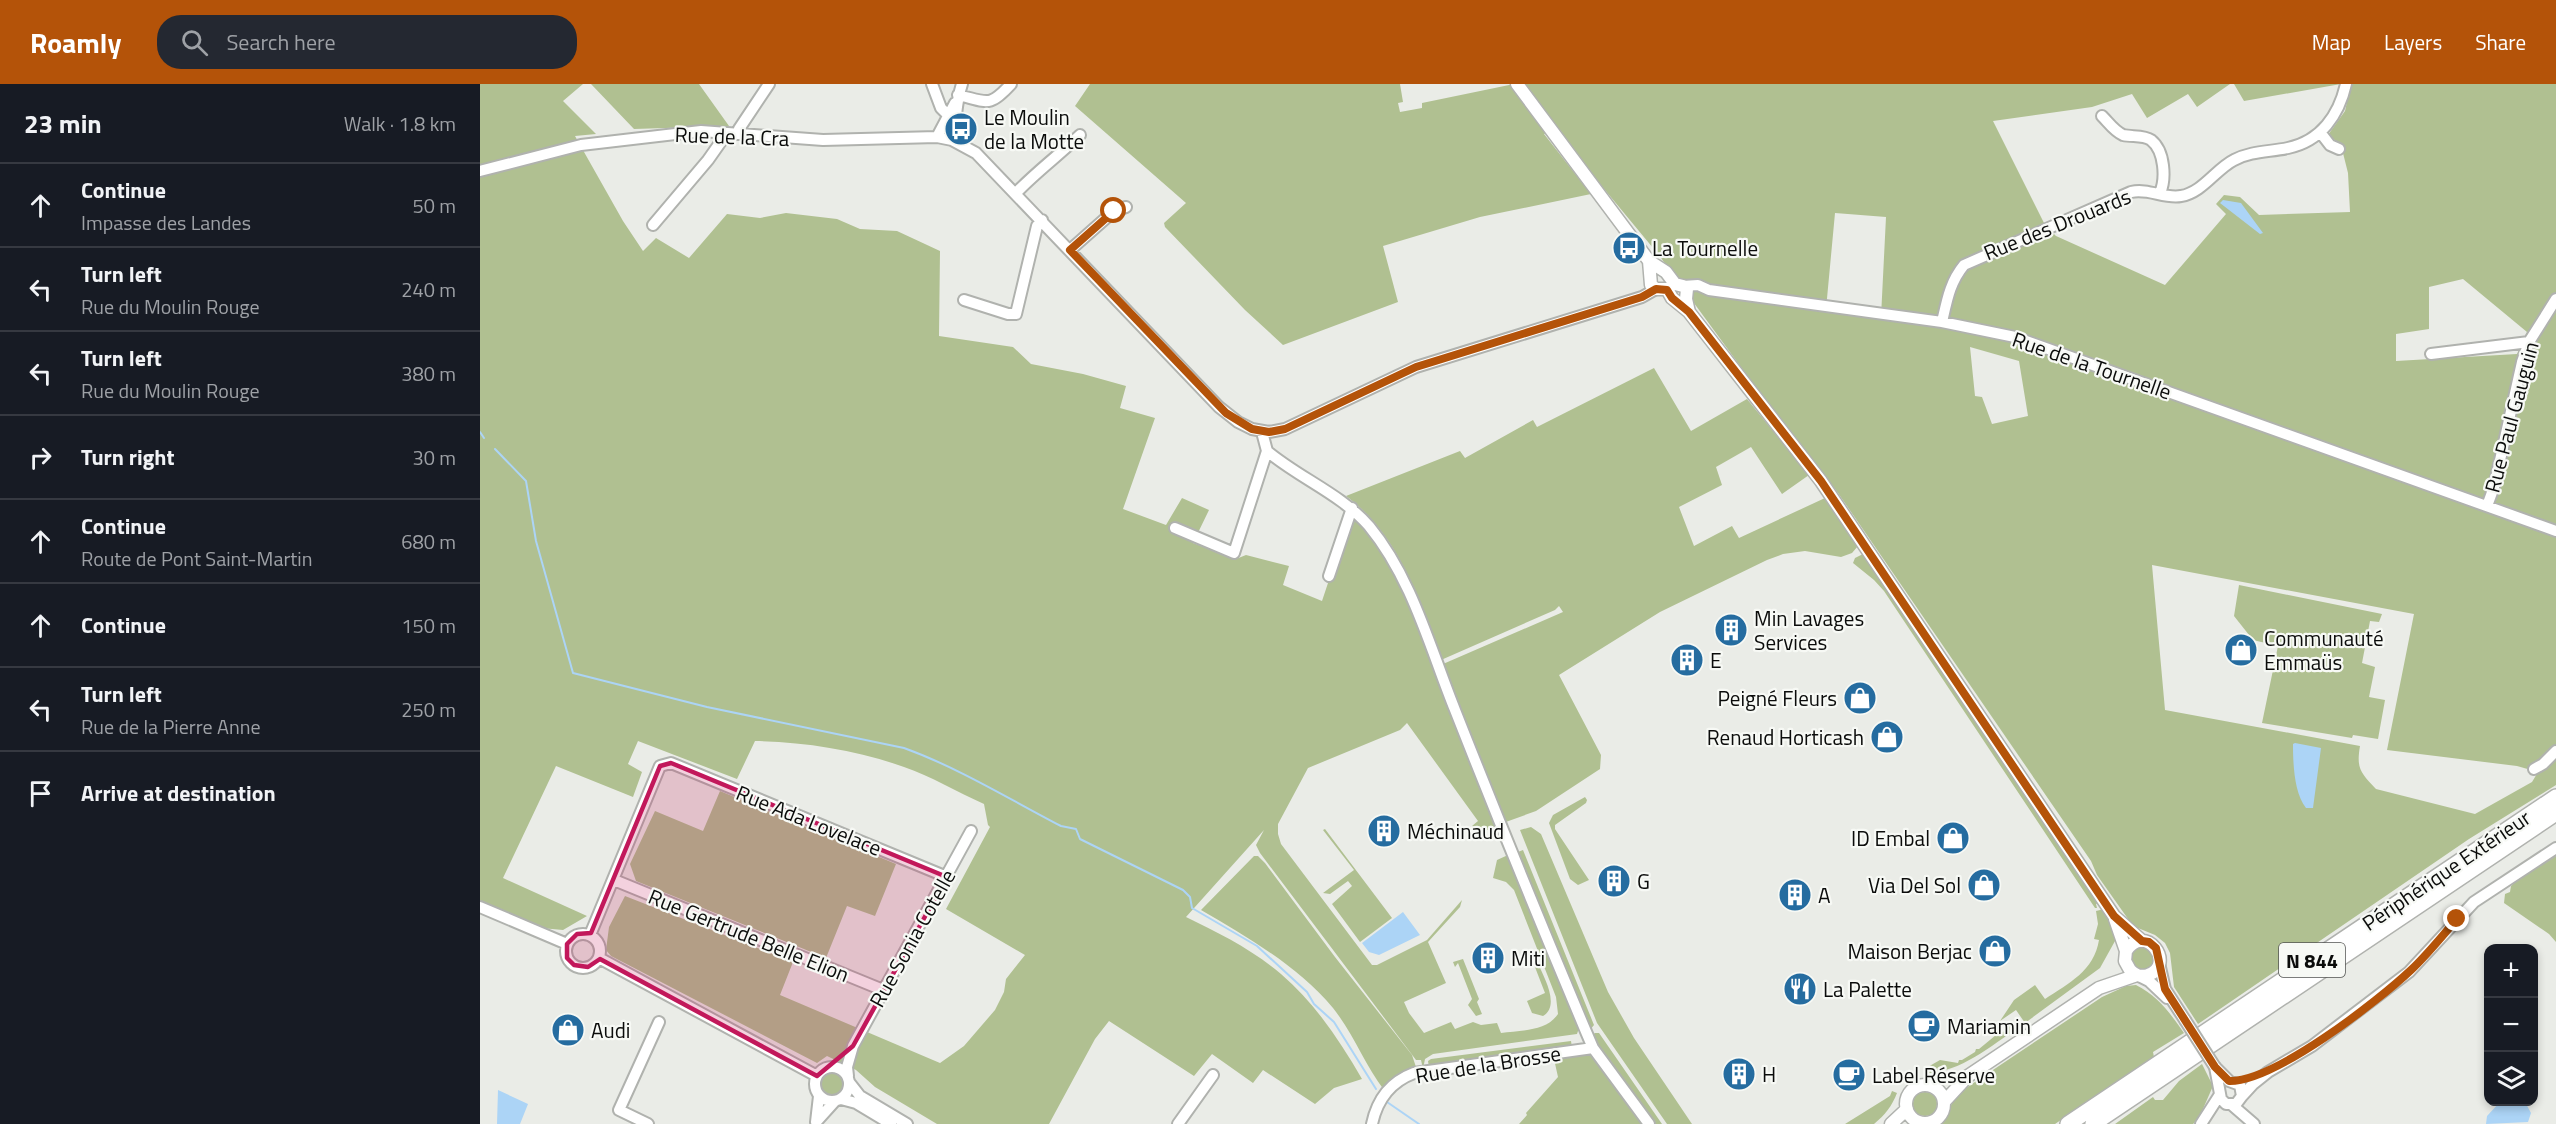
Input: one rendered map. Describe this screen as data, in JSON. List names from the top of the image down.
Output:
{
  "streets": {
    "highway": ["Périphérique Extérieur", "N 844"],
    "street": [
      "Rue de la Cra",
      "Rue des Drouards",
      "Rue de la Tournelle",
      "Rue Paul Gauguin",
      "Rue Ada Lovelace",
      "Rue Gertrude Belle Elion",
      "Rue Sonia Cotelle",
      "Rue de la Brosse"
    ]
  },
  "crossings": [
    ["Rue des Drouards", "Rue de la Tournelle"],
    ["Rue de la Tournelle", "Rue Paul Gauguin"],
    ["Rue Ada Lovelace", "Rue Gertrude Belle Elion"],
    ["Rue Ada Lovelace", "Rue Sonia Cotelle"],
    ["Rue Gertrude Belle Elion", "Rue Sonia Cotelle"]
  ],
  "places": {
    "bus stop": ["Le Moulin de la Motte", "La Tournelle"],
    "building": [
      "Min Lavages Services",
      "E",
      "Méchinaud",
      "G",
      "A",
      "Miti",
      "H"
    ],
    "shop": [
      "Communauté Emmaüs",
      "Peigné Fleurs",
      "Renaud Horticash",
      "ID Embal",
      "Via Del Sol",
      "Maison Berjac",
      "Audi"
    ],
    "restaurant": ["La Palette"],
    "cafe": ["Mariamin", "Label Réserve"]
  },
  "page": {
    "header": "Roamly",
    "search": "Search here",
    "nav": ["Map", "Layers", "Share"],
    "heading": ["23 min", "Walk · 1.8 km"],
    "list": [
      ["Continue", "Impasse des Landes", "50 m"],
      ["Turn left", "Rue du Moulin Rouge", "240 m"],
      ["Turn left", "Rue du Moulin Rouge", "380 m"],
      ["Turn right", "30 m"],
      ["Continue", "Route de Pont Saint-Martin", "680 m"],
      ["Continue", "150 m"],
      ["Turn left", "Rue de la Pierre Anne", "250 m"],
      "Arrive at destination"
    ],
    "map_buttons": ["+", "−"]
  }
}
